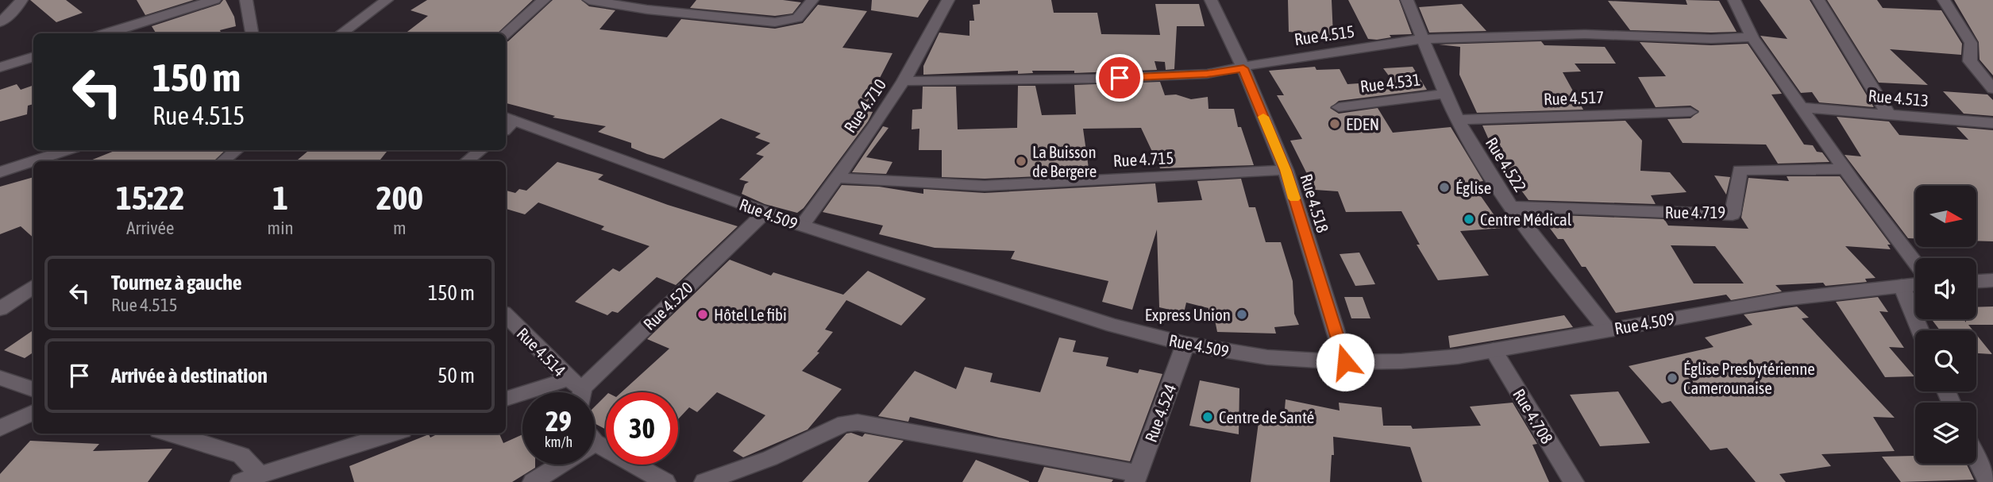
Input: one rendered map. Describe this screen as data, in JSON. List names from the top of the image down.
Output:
{
  "streets": {
    "street": [
      "Rue 4.515",
      "Rue 4.531",
      "Rue 4.517",
      "Rue 4.513",
      "Rue 4.710",
      "Rue 4.715",
      "Rue 4.522",
      "Rue 4.518",
      "Rue 4.719",
      "Rue 4.509",
      "Rue 4.520",
      "Rue 4.514",
      "Rue 4.524",
      "Rue 4.708"
    ]
  },
  "crossings": [
    ["Rue 4.515", "Rue 4.710"],
    ["Rue 4.515", "Rue 4.522"],
    ["Rue 4.515", "Rue 4.518"],
    ["Rue 4.531", "Rue 4.522"],
    ["Rue 4.517", "Rue 4.522"],
    ["Rue 4.710", "Rue 4.715"],
    ["Rue 4.710", "Rue 4.509"],
    ["Rue 4.715", "Rue 4.518"],
    ["Rue 4.522", "Rue 4.719"],
    ["Rue 4.522", "Rue 4.509"],
    ["Rue 4.518", "Rue 4.509"],
    ["Rue 4.509", "Rue 4.520"],
    ["Rue 4.509", "Rue 4.524"],
    ["Rue 4.509", "Rue 4.708"],
    ["Rue 4.520", "Rue 4.514"]
  ],
  "places": [
    "EDEN",
    "La Buisson de Bergere",
    "Église",
    "Centre Médical",
    "Hôtel Le fibi",
    "Express Union",
    "Église Presbytérienne Camerounaise",
    "Centre de Santé"
  ],
  "north": "right",
  "page": {
    "turn": ["150 m", "Rue 4.515"],
    "eta": [
      "15:22",
      "Arrivée",
      "1",
      "min",
      "200",
      "m"
    ],
    "list": [
      {
        "name": "Tournez à gauche",
        "note": "Rue 4.515",
        "value": "150 m"
      },
      {
        "name": "Arrivée à destination",
        "value": "50 m"
      }
    ],
    "speed": "29 km/h",
    "limit": "30"
  }
}
